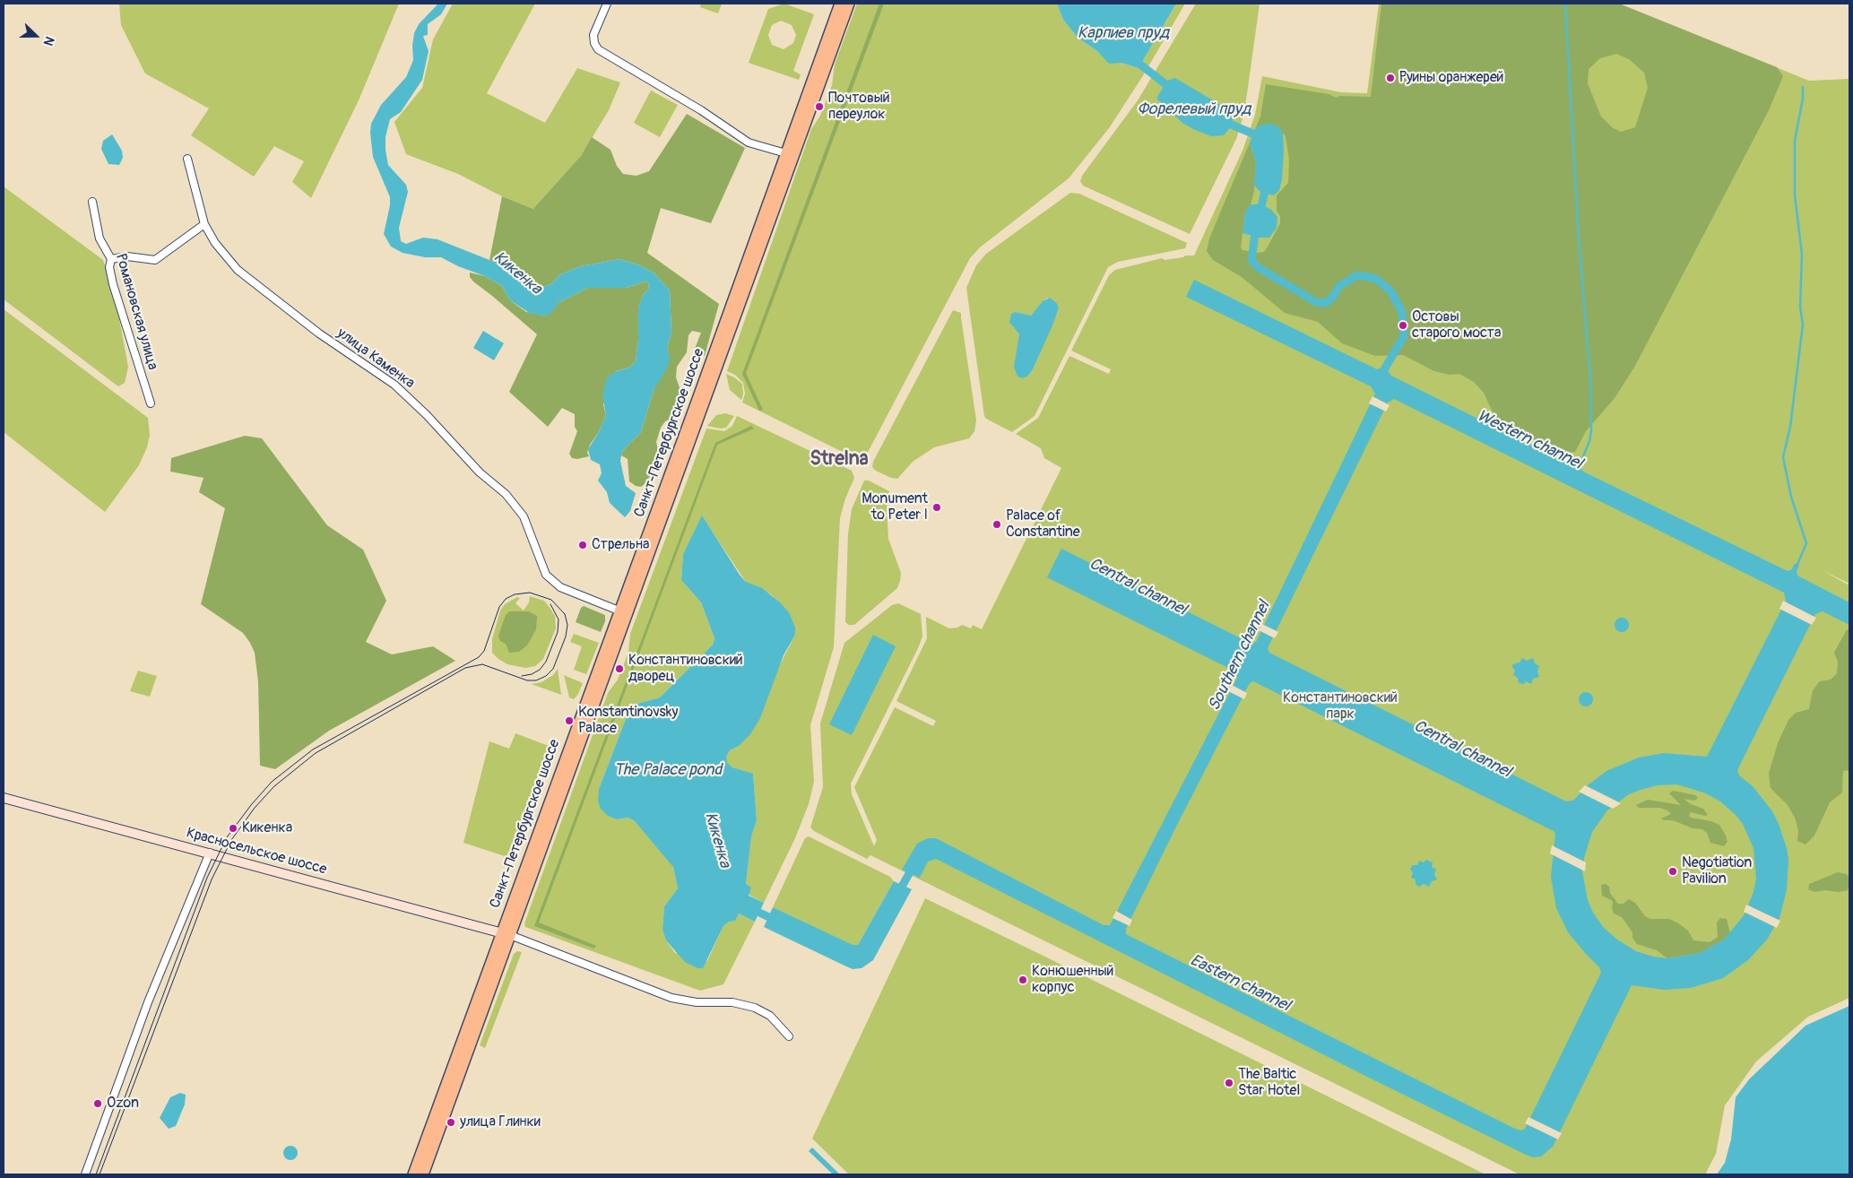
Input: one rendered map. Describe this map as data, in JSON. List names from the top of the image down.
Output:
{
  "streets": {
    "main road": ["Санкт-Петербургское шоссе", "Красносельское шоссе"],
    "street": ["Романовская улица", "улица Каменка"]
  },
  "crossings": [
    ["улица Каменка", "Санкт-Петербургское шоссе"],
    ["Санкт-Петербургское шоссе", "Красносельское шоссе"]
  ],
  "districts": ["Strelna"],
  "water": [
    "Карпиев пруд",
    "Форелевый пруд",
    "Кикенка",
    "Western channel",
    "Central channel",
    "Southern channel",
    "The Palace pond",
    "Eastern channel"
  ],
  "parks": ["Константиновский парк"],
  "places": [
    "Руины оранжерей",
    "Почтовый переулок",
    "Остовы старого моста",
    "Monument to Peter I",
    "Palace of Constantine",
    "Стрельна",
    "Константиновский дворец",
    "Konstantinovsky Palace",
    "Кикенка",
    "Negotiation Pavilion",
    "Конюшенный корпус",
    "The Baltic Star Hotel",
    "Ozon",
    "улица Глинки"
  ],
  "north": "right"
}
